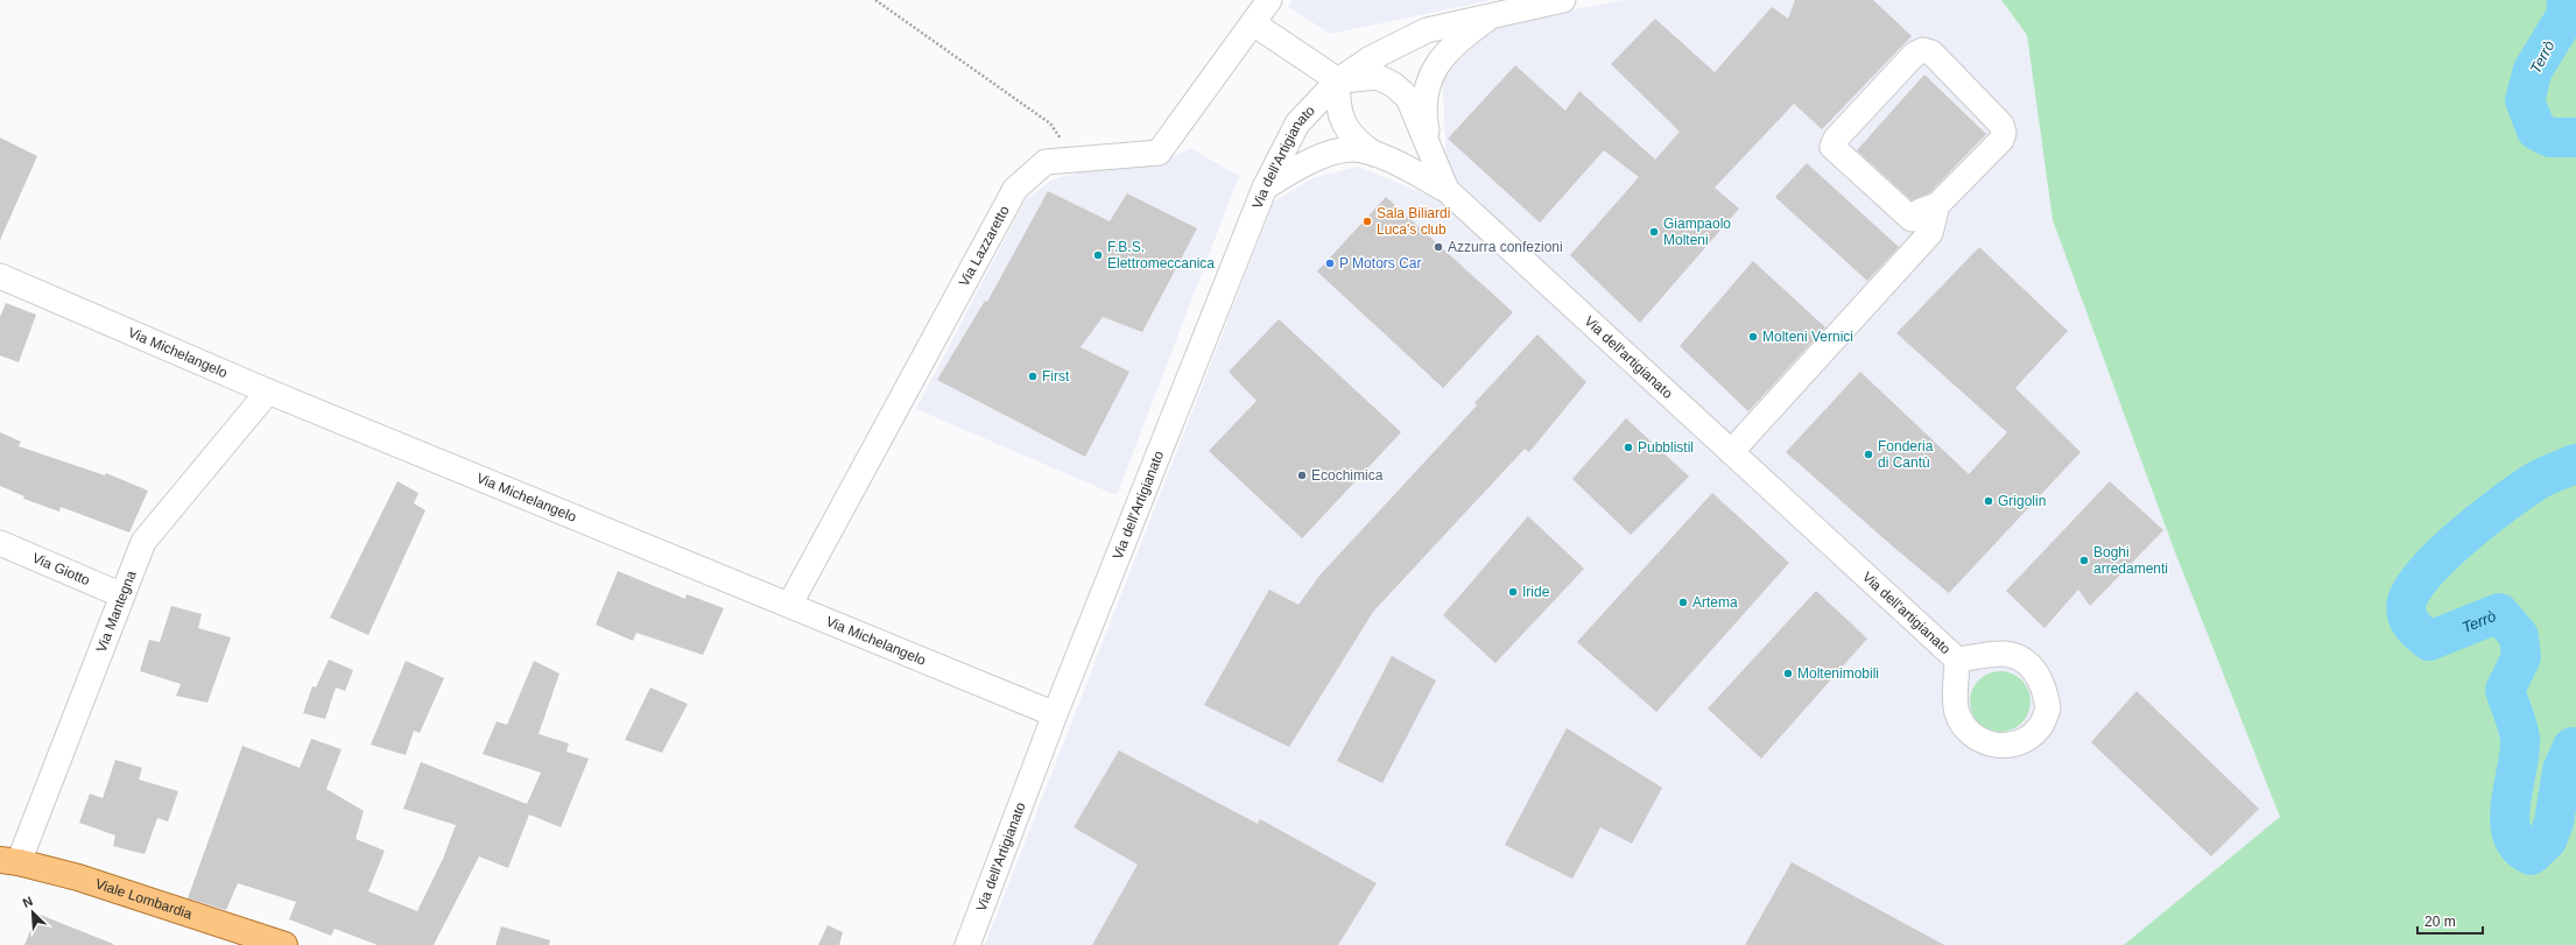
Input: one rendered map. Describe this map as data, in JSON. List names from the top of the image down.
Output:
{
  "streets": {
    "main road": ["Viale Lombardia"],
    "street": [
      "Via dell'Artigianato",
      "Via Lazzaretto",
      "Via Michelangelo",
      "Via dell'artigianato",
      "Via Giotto",
      "Via Mantegna"
    ]
  },
  "crossings": [
    ["Via dell'Artigianato", "Via Michelangelo"],
    ["Via dell'Artigianato", "Via dell'artigianato"],
    ["Via Lazzaretto", "Via Michelangelo"],
    ["Via Michelangelo", "Via Mantegna"],
    ["Via Giotto", "Via Mantegna"],
    ["Via Mantegna", "Viale Lombardia"]
  ],
  "water": ["Terrò"],
  "places": [
    "Sala Biliardi Luca's club",
    "Giampaolo Molteni",
    "Azzurra confezioni",
    "F.B.S. Elettromeccanica",
    "P Motors Car",
    "Molteni Vernici",
    "First",
    "Pubblistil",
    "Fonderia di Cantù",
    "Ecochimica",
    "Grigolin",
    "Boghi arredamenti",
    "Iride",
    "Artema",
    "Moltenimobili"
  ],
  "scale_bar": "20 m",
  "north": "top left"
}
